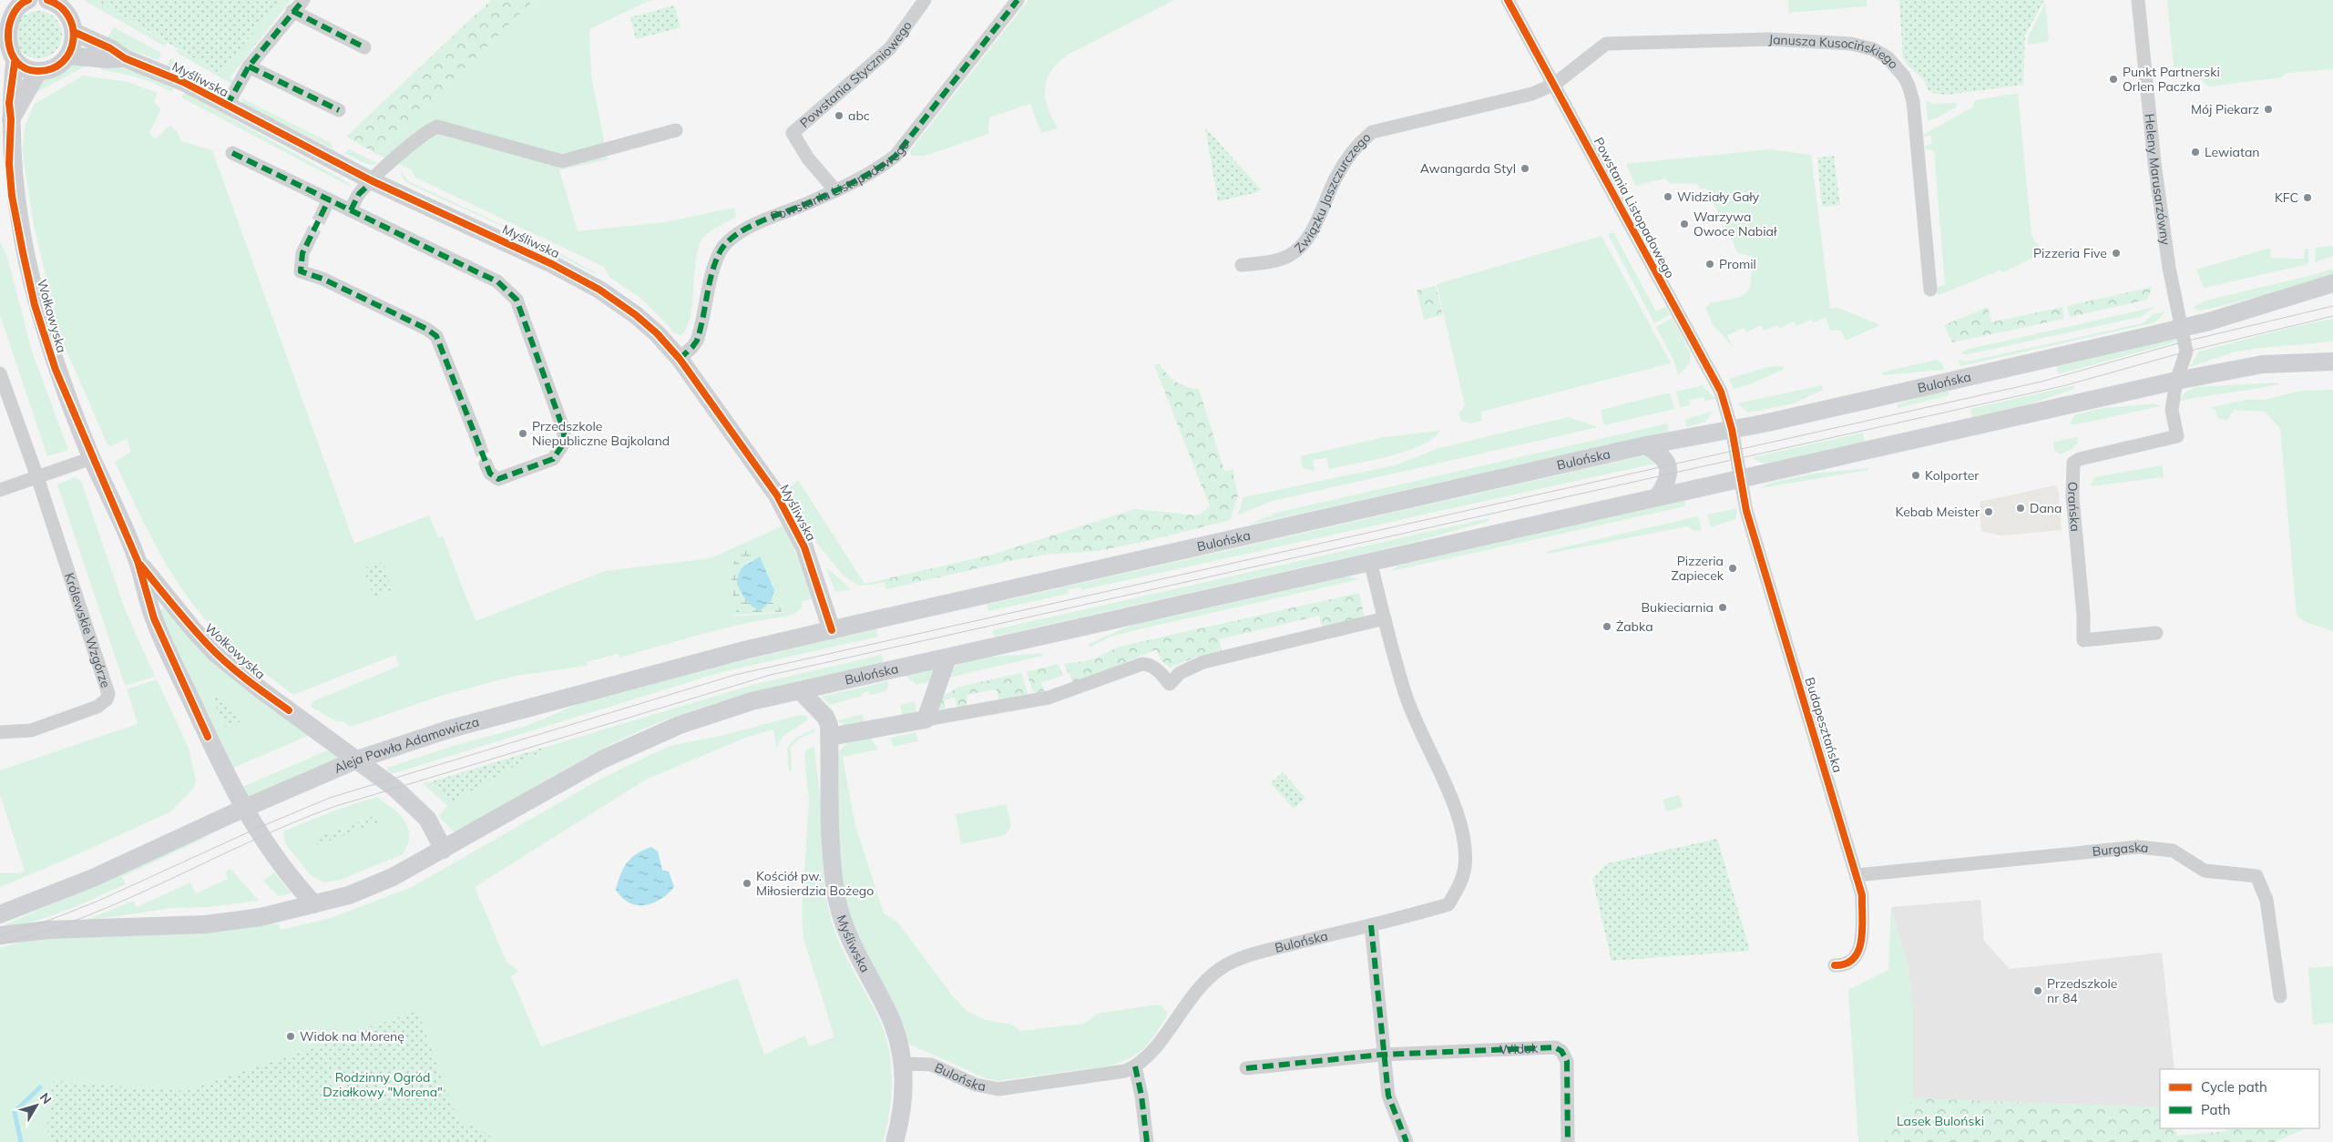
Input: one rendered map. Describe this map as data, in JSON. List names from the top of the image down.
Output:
{
  "streets": {
    "main road": [
      "Myśliwska",
      "Wołkowyska",
      "Bulońska",
      "Aleja Pawła Adamowicza"
    ],
    "street": [
      "Janusza Kusocińskiego",
      "Powstania Styczniowego",
      "Powstania Listopadowego",
      "Heleny Marusarzówny",
      "Związku Jaszczurczego",
      "Orańska",
      "Królewskie Wzgórze",
      "Budapesztańska",
      "Burgaska",
      "Widok"
    ]
  },
  "crossings": [
    ["Janusza Kusocińskiego", "Powstania Listopadowego"],
    ["Janusza Kusocińskiego", "Związku Jaszczurczego"],
    ["Powstania Styczniowego", "Powstania Listopadowego"],
    ["Myśliwska", "Powstania Listopadowego"],
    ["Myśliwska", "Bulońska"],
    ["Myśliwska", "Aleja Pawła Adamowicza"],
    ["Powstania Listopadowego", "Związku Jaszczurczego"],
    ["Powstania Listopadowego", "Bulońska"],
    ["Powstania Listopadowego", "Budapesztańska"],
    ["Heleny Marusarzówny", "Bulońska"],
    ["Heleny Marusarzówny", "Orańska"],
    ["Wołkowyska", "Aleja Pawła Adamowicza"],
    ["Bulońska", "Orańska"],
    ["Bulońska", "Budapesztańska"],
    ["Bulońska", "Aleja Pawła Adamowicza"],
    ["Budapesztańska", "Burgaska"]
  ],
  "parks": ["Rodzinny Ogród Działkowy \"Morena\"", "Lasek Buloński"],
  "places": [
    "Punkt Partnerski Orlen Paczka",
    "Mój Piekarz",
    "abc",
    "Lewiatan",
    "Awangarda Styl",
    "Widziały Gały",
    "KFC",
    "Warzywa Owoce Nabiał",
    "Pizzeria Five",
    "Promil",
    "Przedszkole Niepubliczne Bajkoland",
    "Kolporter",
    "Dana",
    "Kebab Meister",
    "Pizzeria Zapiecek",
    "Bukieciarnia",
    "Żabka",
    "Kościół pw. Miłosierdzia Bożego",
    "Przedszkole nr 84",
    "Widok na Morenę"
  ],
  "legend": ["Cycle path", "Path"],
  "north": "top right"
}
